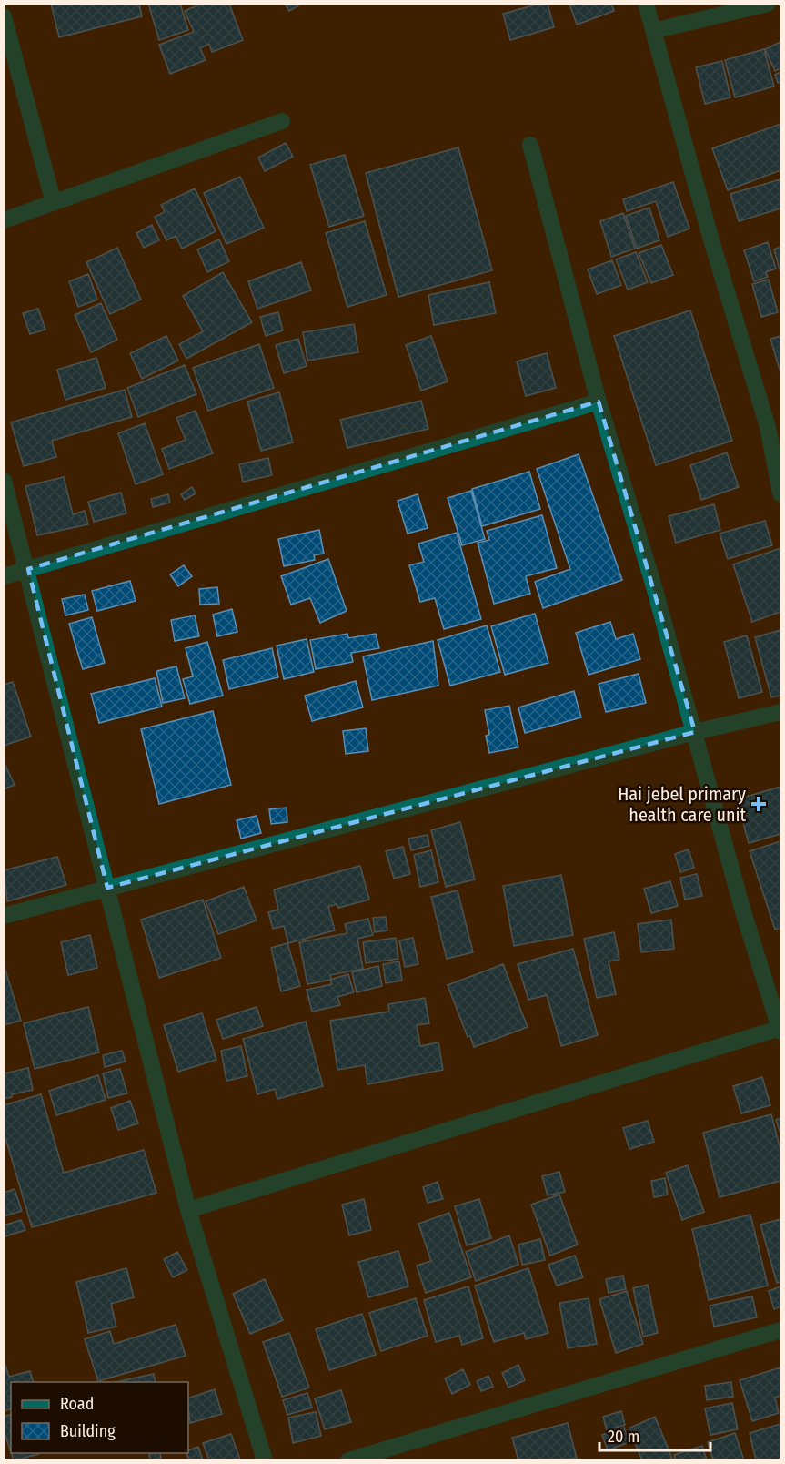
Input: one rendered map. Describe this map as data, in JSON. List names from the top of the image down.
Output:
{
  "places": {
    "health": ["Hai jebel primary health care unit"]
  },
  "legend": ["Road", "Building"],
  "scale_bar": "20 m"
}
